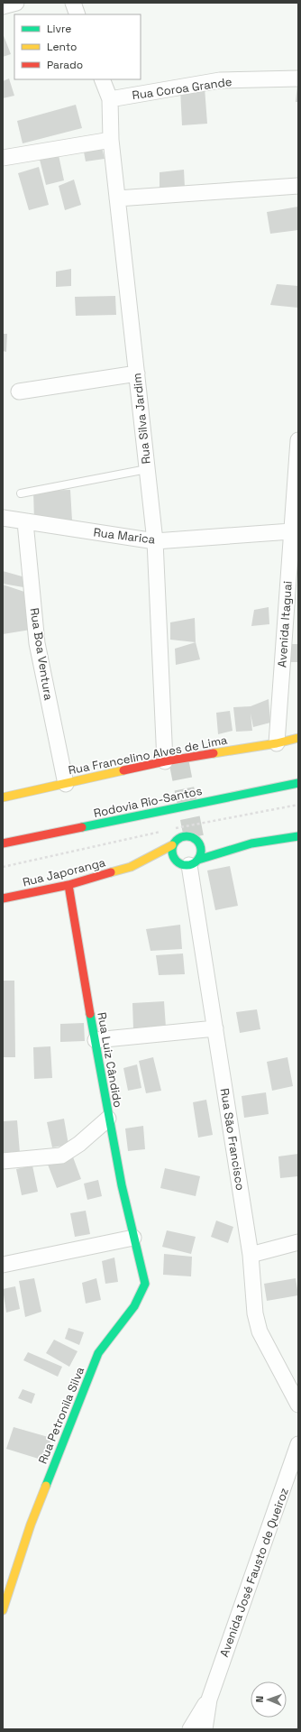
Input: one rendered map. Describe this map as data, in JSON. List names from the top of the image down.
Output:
{
  "streets": {
    "main road": [
      "Rua Francelino Alves de Lima",
      "Rodovia Rio-Santos",
      "Rua Japoranga",
      "Rua Luiz Cândido",
      "Rua Petronila Silva"
    ],
    "street": [
      "Rua Coroa Grande",
      "Rua Silva Jardim",
      "Rua Marica",
      "Avenida Itaguai",
      "Rua Boa Ventura",
      "Rua São Francisco",
      "Avenida José Fausto de Queiroz"
    ]
  },
  "crossings": [
    ["Rua Coroa Grande", "Rua Silva Jardim"],
    ["Rua Silva Jardim", "Rua Marica"],
    ["Rua Silva Jardim", "Rua Francelino Alves de Lima"],
    ["Rua Marica", "Avenida Itaguai"],
    ["Rua Marica", "Rua Boa Ventura"],
    ["Avenida Itaguai", "Rua Francelino Alves de Lima"],
    ["Rua Boa Ventura", "Rua Francelino Alves de Lima"],
    ["Rua Japoranga", "Rua Luiz Cândido"],
    ["Rua Japoranga", "Rua São Francisco"],
    ["Rua Luiz Cândido", "Rua Petronila Silva"]
  ],
  "legend": ["Livre", "Lento", "Parado"],
  "north": "left"
}
